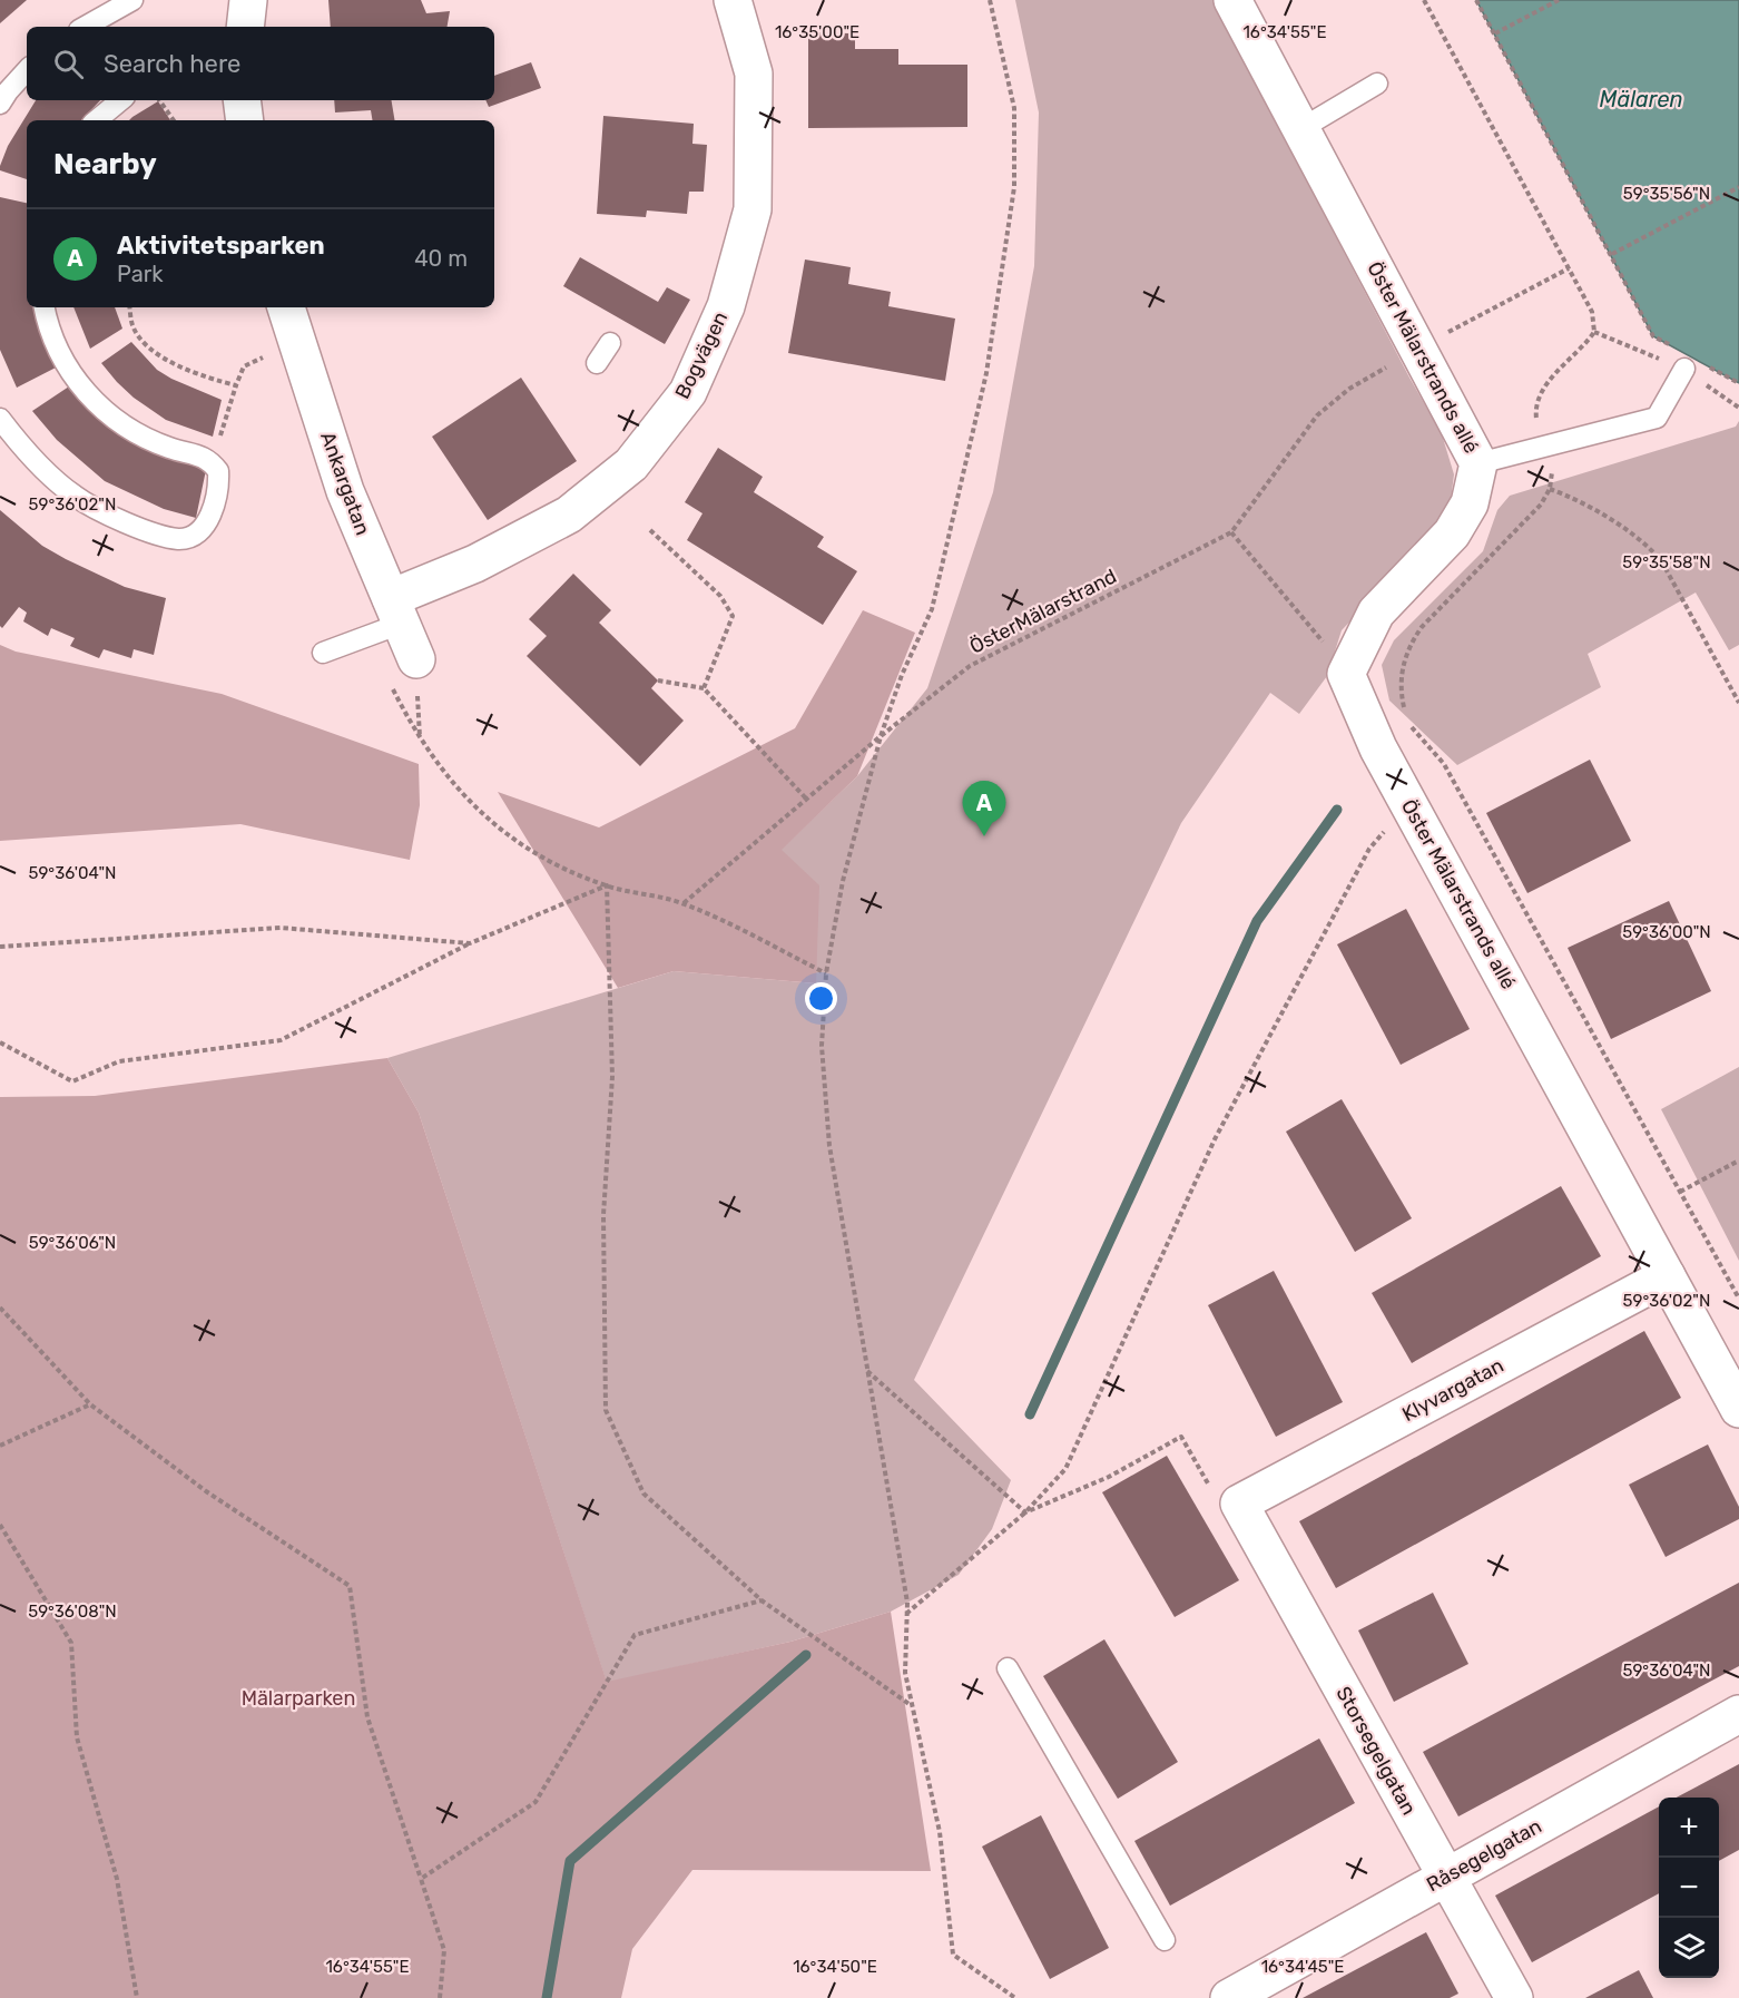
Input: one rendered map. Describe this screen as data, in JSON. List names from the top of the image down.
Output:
{
  "streets": {
    "street": [
      "Bogvägen",
      "Öster Mälarstrands allé",
      "Ankargatan",
      "Klyvargatan",
      "Storsegelgatan",
      "Råsegelgatan"
    ],
    "path": ["ÖsterMälarstrand"]
  },
  "crossings": [
    ["Bogvägen", "Ankargatan"],
    ["Öster Mälarstrands allé", "ÖsterMälarstrand"],
    ["Öster Mälarstrands allé", "Klyvargatan"],
    ["Klyvargatan", "Storsegelgatan"],
    ["Storsegelgatan", "Råsegelgatan"]
  ],
  "water": ["Mälaren"],
  "parks": ["Mälarparken"],
  "page": {
    "search": "Search here",
    "heading": "Nearby",
    "list": [
      {
        "mark": "A",
        "name": "Aktivitetsparken",
        "note": "Park",
        "value": "40 m"
      }
    ],
    "pins": "A",
    "map_buttons": ["+", "−"]
  },
  "coordinates": [
    "16°34'55\"E",
    "16°35'00\"E",
    "59°35'56\"N",
    "59°36'02\"N",
    "59°35'58\"N",
    "59°36'04\"N",
    "59°36'00\"N",
    "59°36'06\"N",
    "59°36'08\"N",
    "16°34'50\"E",
    "16°34'45\"E"
  ]
}
